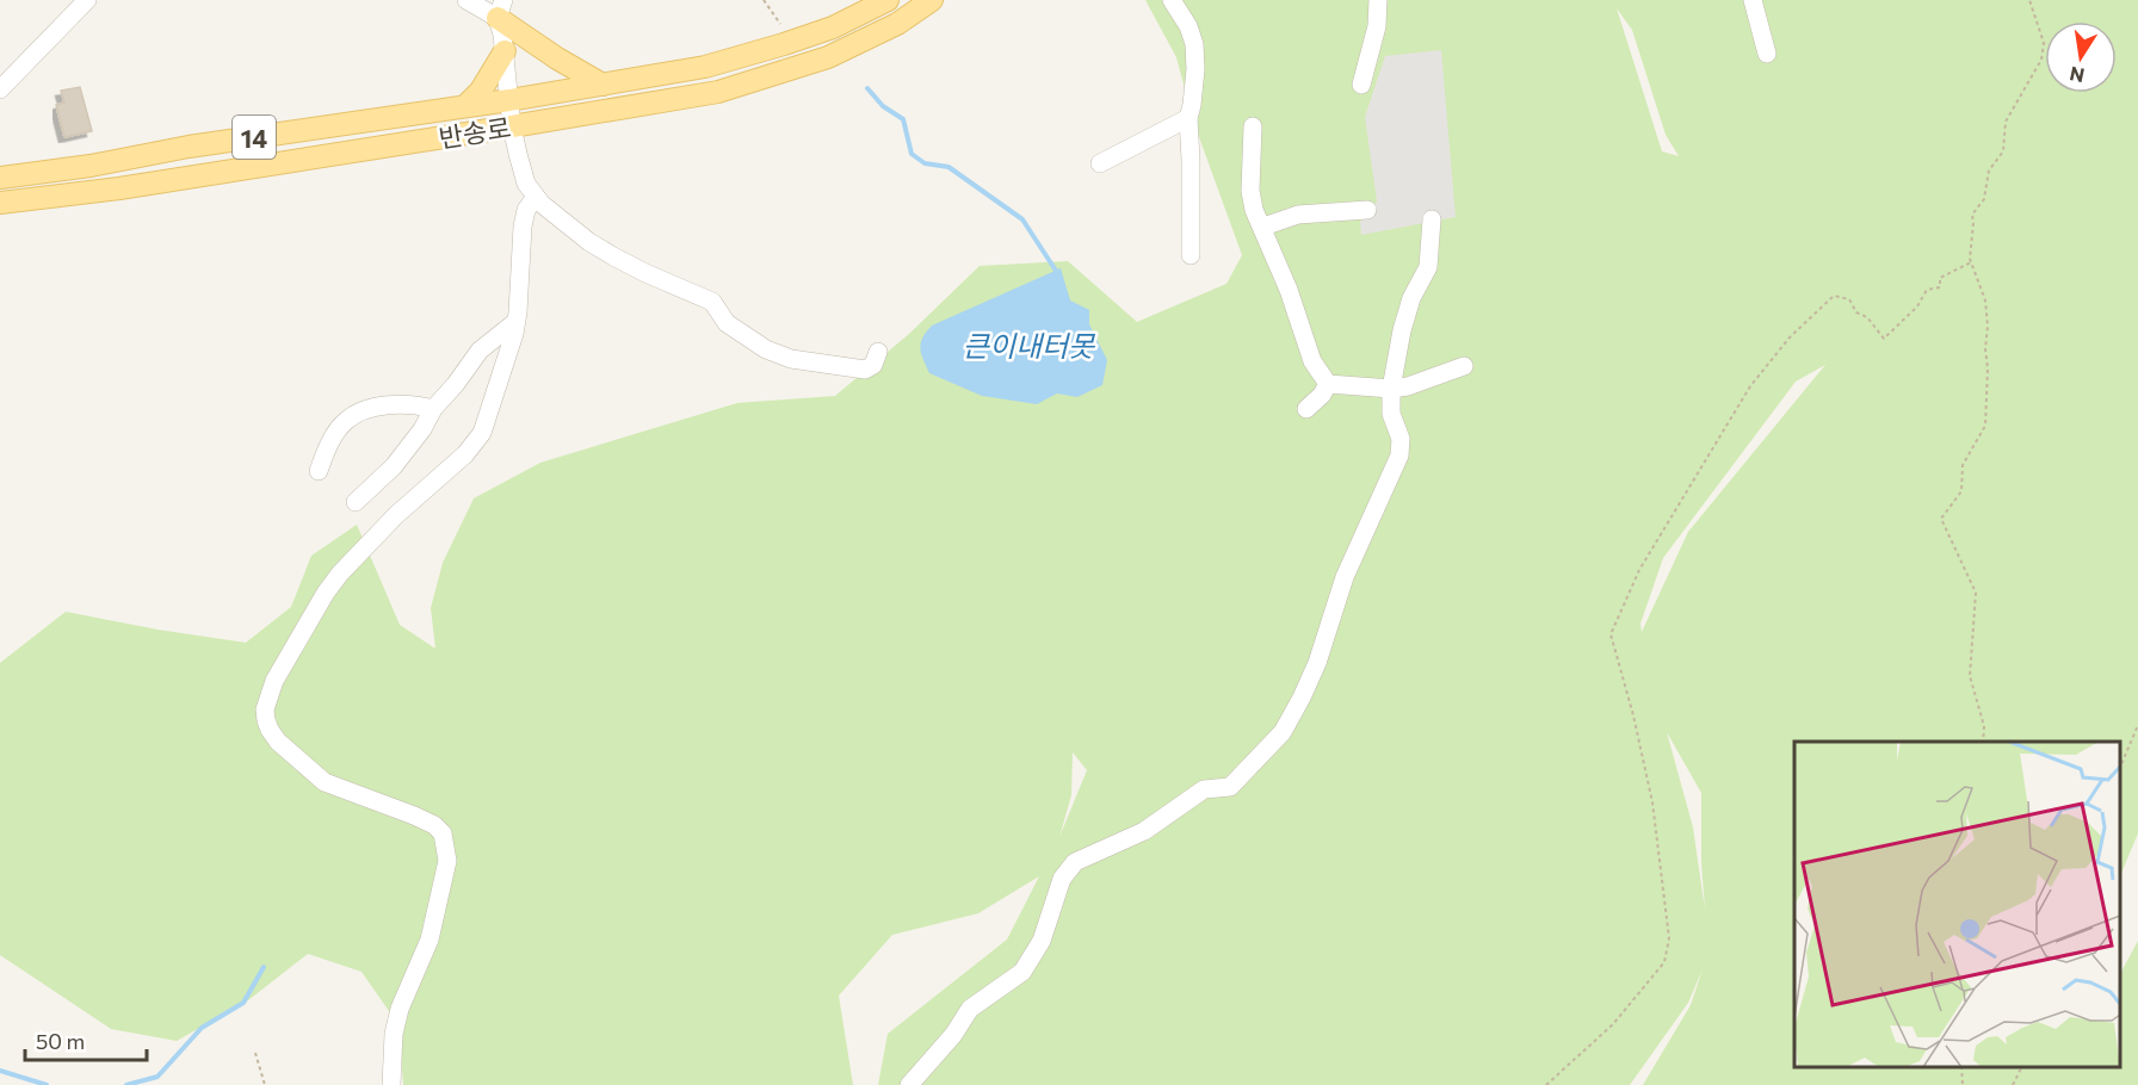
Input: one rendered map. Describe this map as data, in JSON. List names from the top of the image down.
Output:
{
  "streets": {
    "main road": ["반송로", "14"]
  },
  "water": ["큰이내터못"],
  "scale_bar": "50 m",
  "north": "bottom"
}
